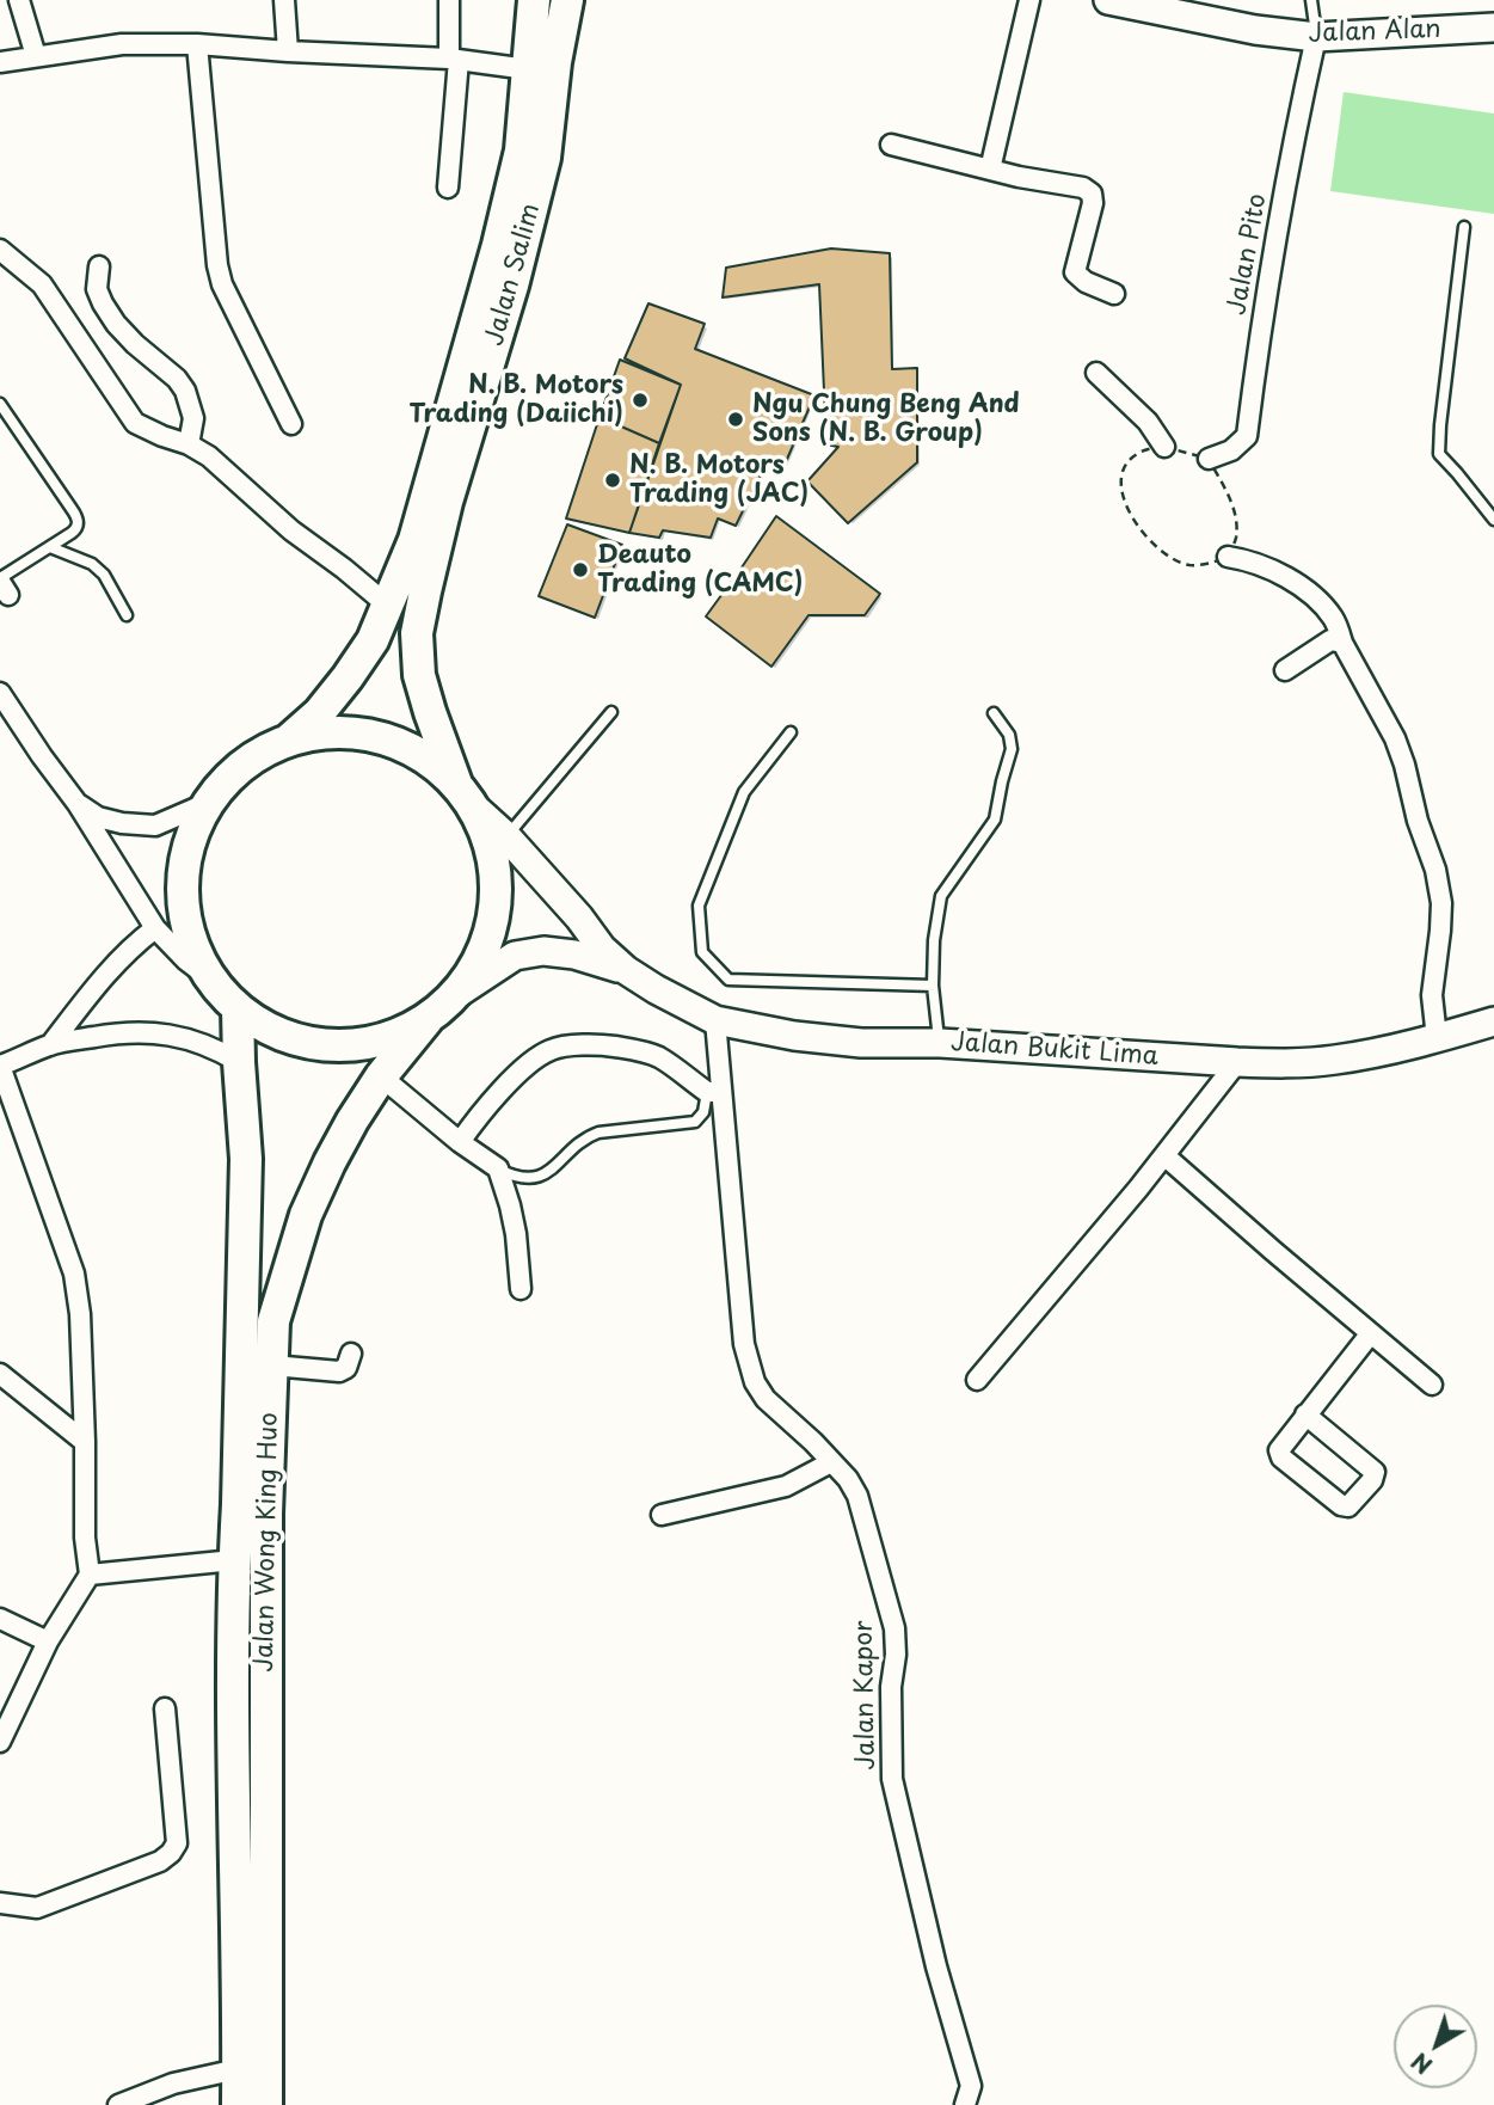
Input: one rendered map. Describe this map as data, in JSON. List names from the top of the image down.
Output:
{
  "streets": {
    "main road": [
      "Jalan Alan",
      "Jalan Salim",
      "Jalan Bukit Lima",
      "Jalan Wong King Huo"
    ],
    "street": ["Jalan Pito", "Jalan Kapor"]
  },
  "crossings": [
    ["Jalan Alan", "Jalan Pito"],
    ["Jalan Salim", "Jalan Wong King Huo"],
    ["Jalan Bukit Lima", "Jalan Kapor"]
  ],
  "places": [
    "N. B. Motors Trading (Daiichi)",
    "Ngu Chung Beng And Sons (N. B. Group)",
    "N. B. Motors Trading (JAC)",
    "Deauto Trading (CAMC)"
  ],
  "north": "bottom left"
}
